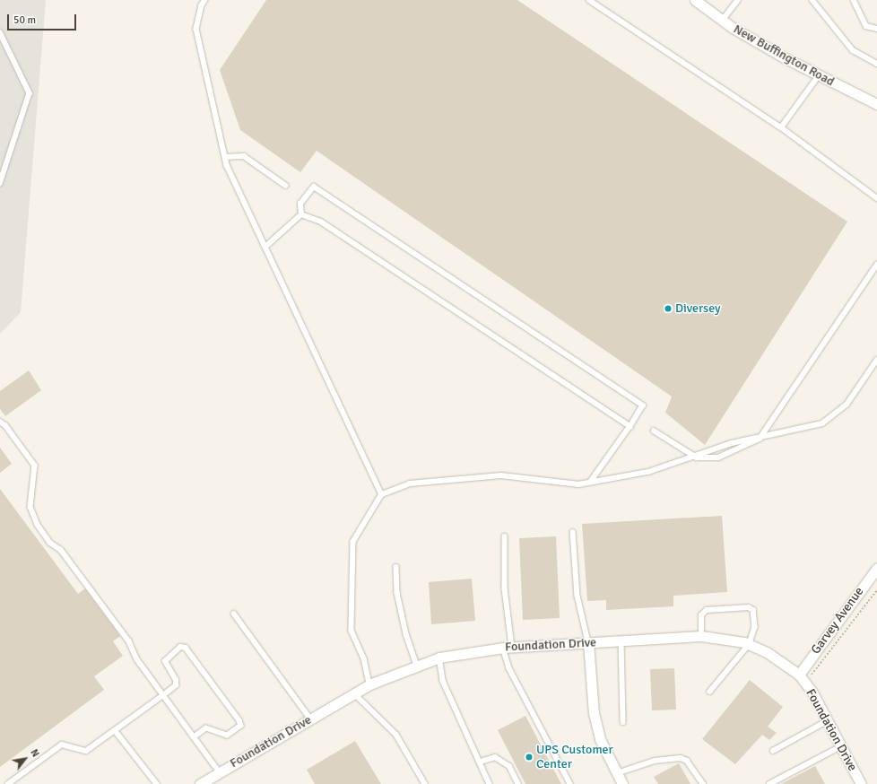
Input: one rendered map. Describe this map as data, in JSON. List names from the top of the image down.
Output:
{
  "streets": {
    "street": ["New Buffington Road", "Garvey Avenue", "Foundation Drive"]
  },
  "crossings": [
    ["Garvey Avenue", "Foundation Drive"]
  ],
  "places": ["Diversey", "UPS Customer Center"],
  "scale_bar": "50 m",
  "north": "top right"
}
